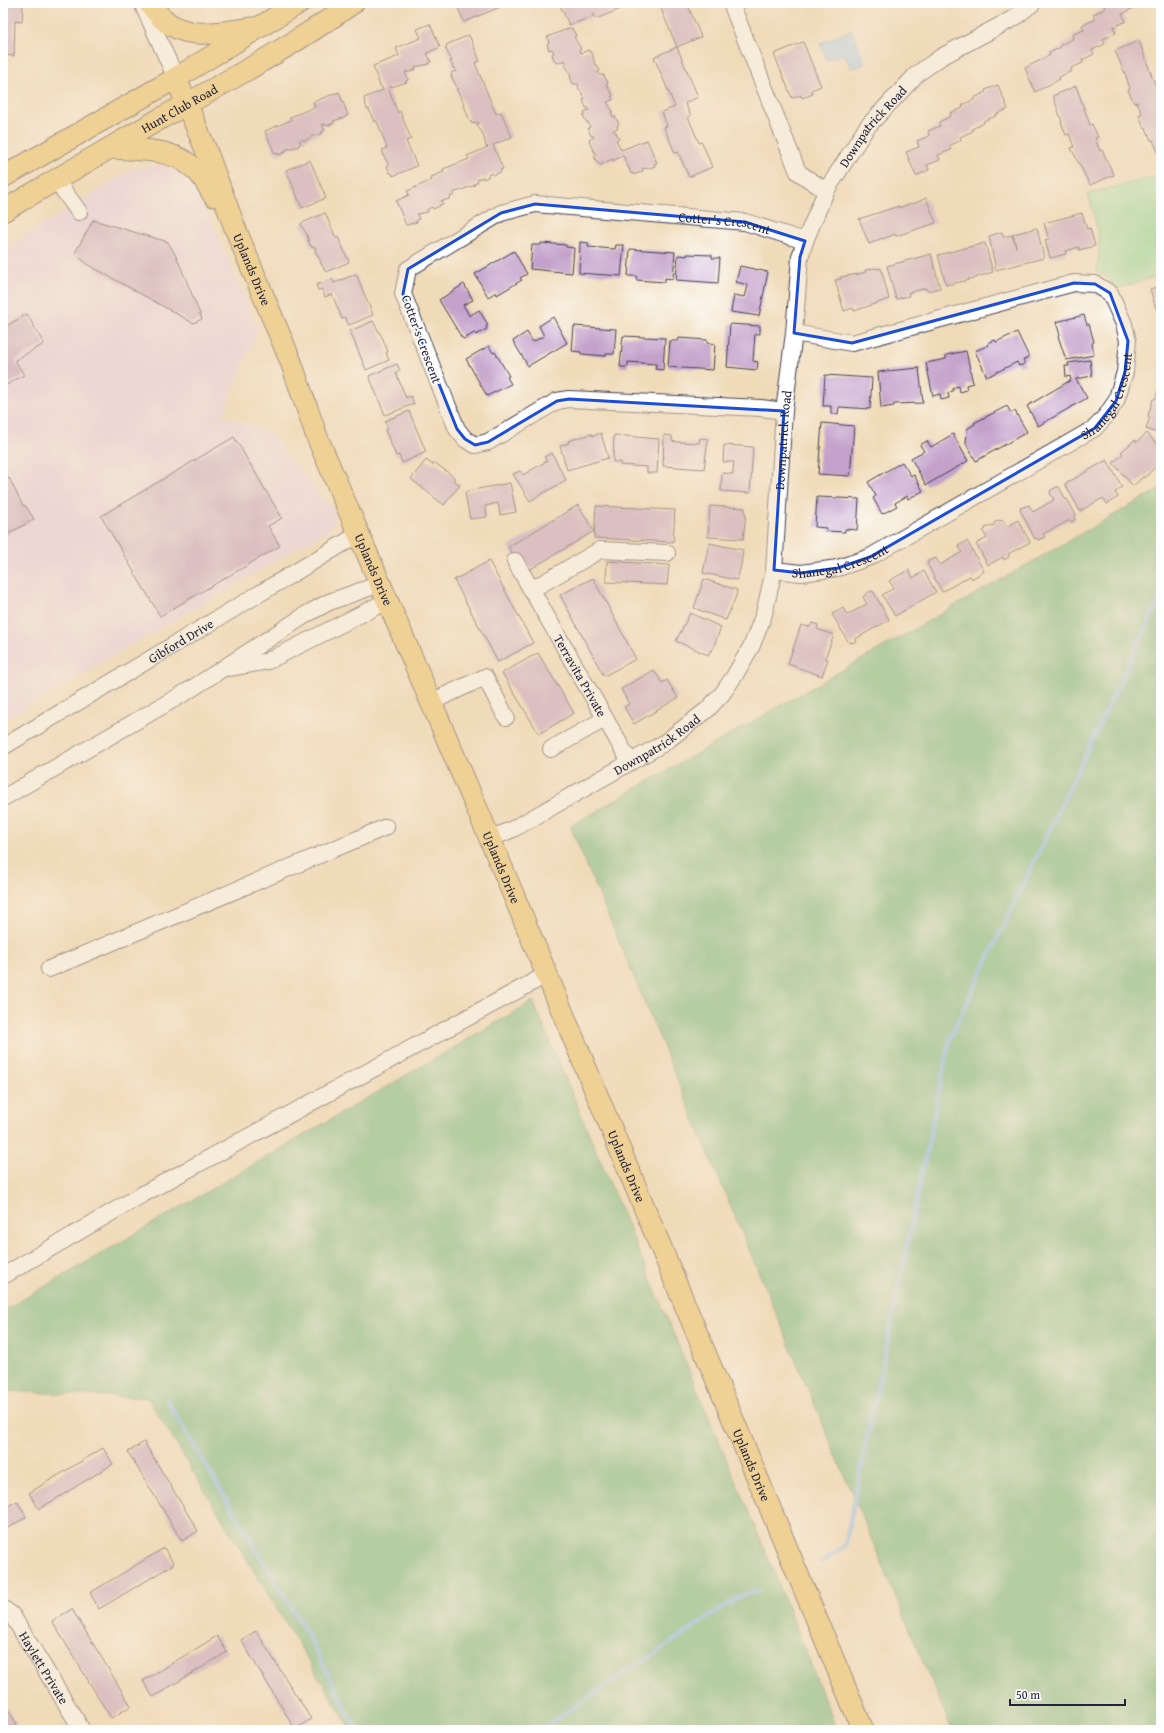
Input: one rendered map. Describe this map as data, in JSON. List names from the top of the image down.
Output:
{
  "streets": {
    "main road": ["Hunt Club Road", "Uplands Drive"],
    "street": [
      "Downpatrick Road",
      "Cotter's Crescent",
      "Shanegal Crescent",
      "Gibford Drive",
      "Terravita Private",
      "Haylett Private"
    ]
  },
  "crossings": [
    ["Hunt Club Road", "Uplands Drive"],
    ["Downpatrick Road", "Cotter's Crescent"],
    ["Downpatrick Road", "Uplands Drive"],
    ["Downpatrick Road", "Shanegal Crescent"],
    ["Downpatrick Road", "Terravita Private"],
    ["Uplands Drive", "Gibford Drive"]
  ],
  "scale_bar": "50 m"
}
